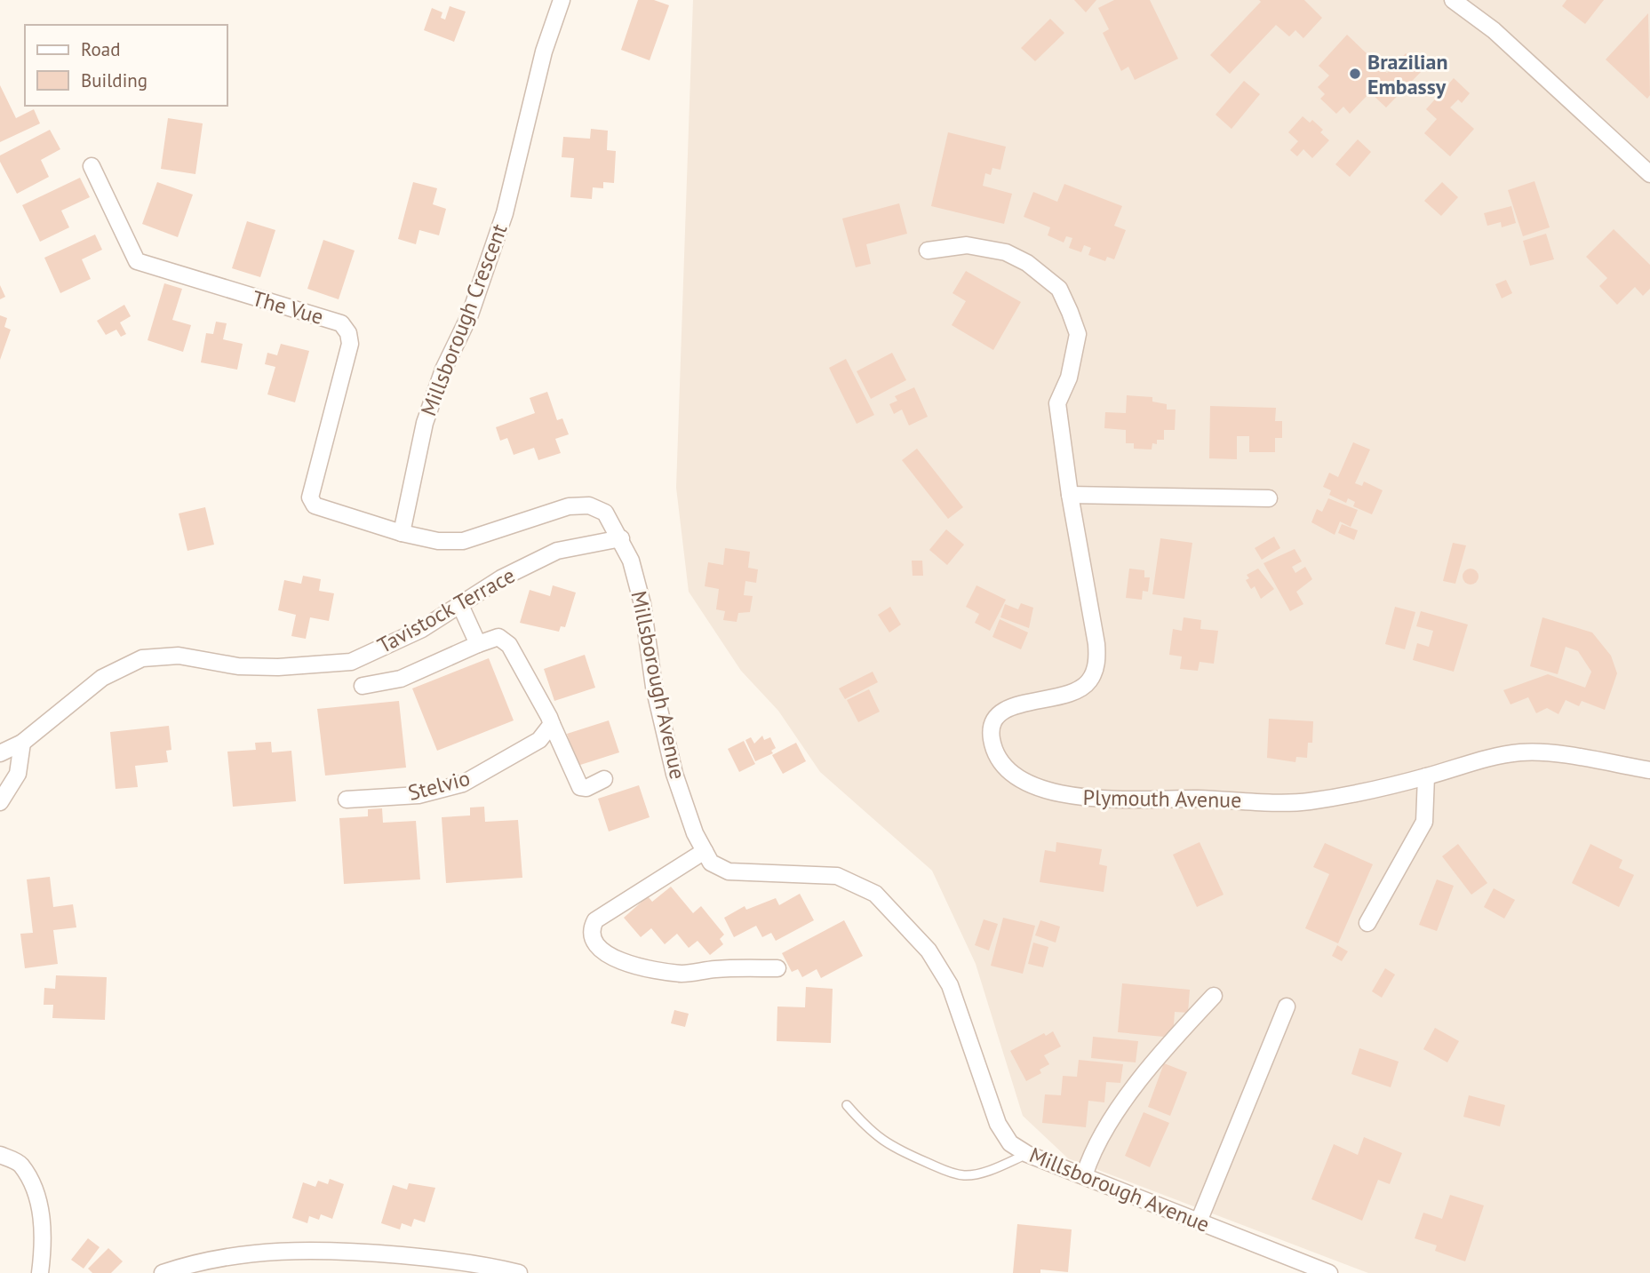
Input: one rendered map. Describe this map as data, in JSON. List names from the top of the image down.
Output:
{
  "streets": {
    "street": [
      "The Vue",
      "Millsborough Crescent",
      "Tavistock Terrace",
      "Millsborough Avenue",
      "Stelvio",
      "Plymouth Avenue"
    ]
  },
  "crossings": [
    ["The Vue", "Millsborough Crescent"],
    ["The Vue", "Millsborough Avenue"],
    ["Millsborough Crescent", "Millsborough Avenue"],
    ["Tavistock Terrace", "Millsborough Avenue"]
  ],
  "places": ["Brazilian Embassy"],
  "legend": ["Road", "Building"]
}
